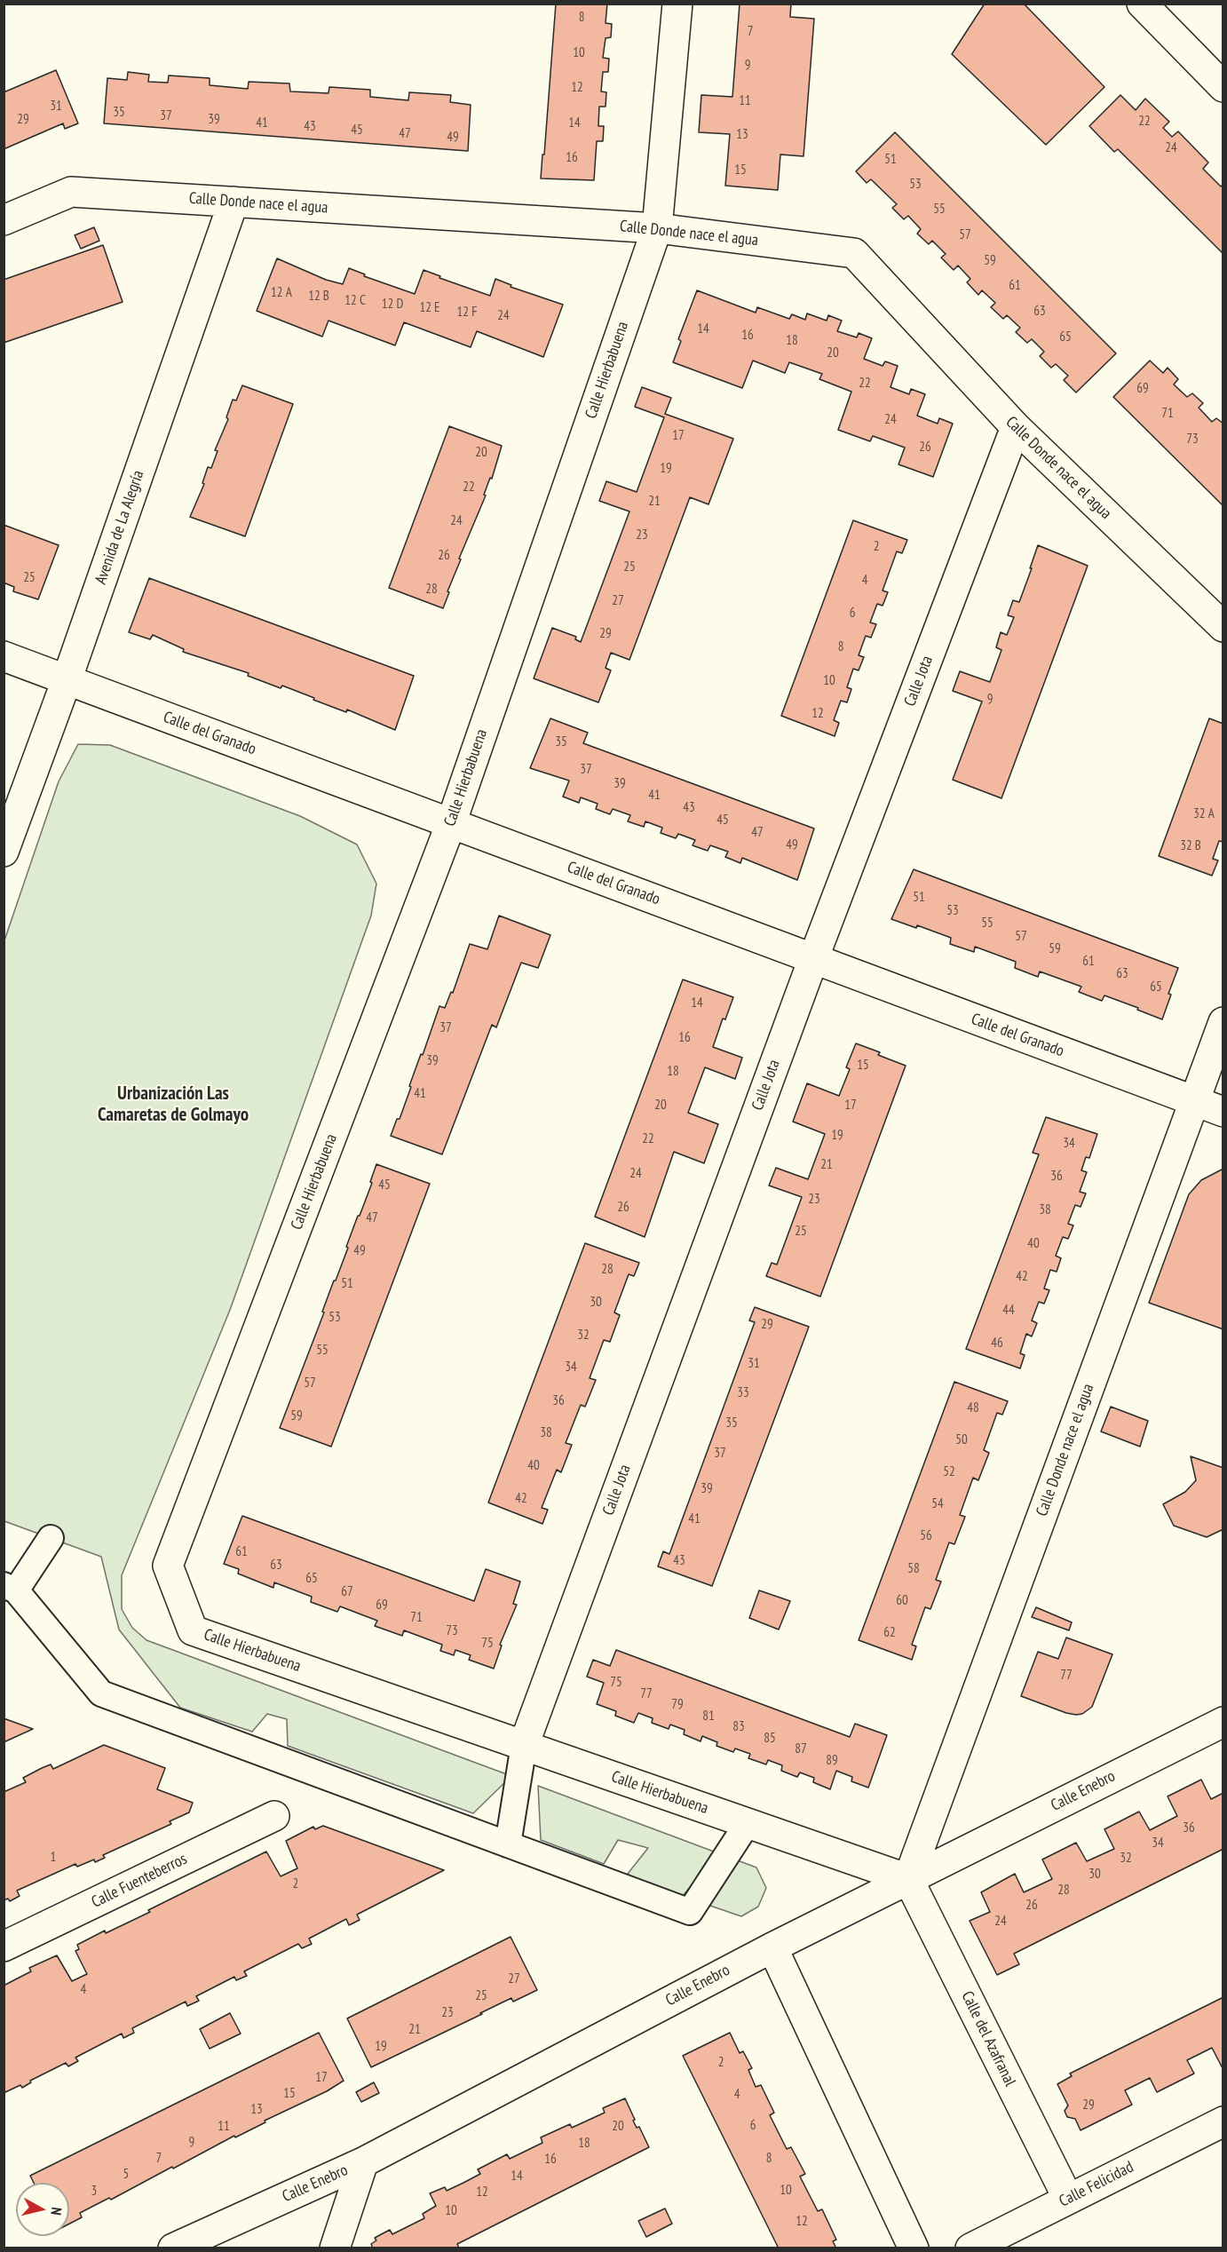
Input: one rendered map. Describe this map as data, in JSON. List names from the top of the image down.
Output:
{
  "streets": {
    "street": [
      "Calle Donde nace el agua",
      "Calle Hierbabuena",
      "Avenida de La Alegría",
      "Calle Jota",
      "Calle del Granado",
      "Calle Enebro",
      "Calle Fuenteberros",
      "Calle del Azafranal",
      "Calle Felicidad"
    ]
  },
  "crossings": [
    ["Calle Donde nace el agua", "Calle Hierbabuena"],
    ["Calle Donde nace el agua", "Avenida de La Alegría"],
    ["Calle Donde nace el agua", "Calle Jota"],
    ["Calle Donde nace el agua", "Calle del Granado"],
    ["Calle Donde nace el agua", "Calle Enebro"],
    ["Calle Donde nace el agua", "Calle del Azafranal"],
    ["Calle Hierbabuena", "Calle Jota"],
    ["Calle Hierbabuena", "Calle del Granado"],
    ["Calle Hierbabuena", "Calle Enebro"],
    ["Calle Hierbabuena", "Calle del Azafranal"],
    ["Avenida de La Alegría", "Calle del Granado"],
    ["Calle Jota", "Calle del Granado"],
    ["Calle Enebro", "Calle del Azafranal"],
    ["Calle del Azafranal", "Calle Felicidad"]
  ],
  "districts": ["Urbanización Las Camaretas de Golmayo"],
  "house_numbers": [
    "8",
    "7",
    "10",
    "9",
    "12",
    "11",
    "31",
    "35",
    "37",
    "29",
    "39",
    "22",
    "41",
    "14",
    "43",
    "45",
    "47",
    "13",
    "49",
    "24",
    "16",
    "51",
    "15",
    "53",
    "55",
    "57",
    "59",
    "61",
    "12 A",
    "12 B",
    "12 C",
    "12 D",
    "12 E",
    "63",
    "12 F",
    "24",
    "14",
    "16",
    "65",
    "18",
    "20",
    "22",
    "69",
    "71",
    "24",
    "17",
    "73",
    "26",
    "20",
    "19",
    "22",
    "21",
    "24",
    "23",
    "2",
    "26",
    "25",
    "25",
    "4",
    "28",
    "27",
    "6",
    "29",
    "8",
    "10",
    "9",
    "12",
    "35",
    "37",
    "39",
    "41",
    "43",
    "32 A",
    "45",
    "47",
    "49",
    "32 B",
    "51",
    "53",
    "55",
    "57",
    "59",
    "61",
    "63",
    "65",
    "14",
    "37",
    "16",
    "39",
    "15",
    "18",
    "41",
    "20",
    "17",
    "19",
    "22",
    "34",
    "21",
    "24",
    "36",
    "45",
    "23",
    "26",
    "38",
    "47",
    "25",
    "40",
    "49",
    "28",
    "42",
    "51",
    "30",
    "44",
    "53",
    "29",
    "32",
    "46",
    "55",
    "31",
    "34",
    "57",
    "33",
    "36",
    "48",
    "59",
    "35",
    "38",
    "50",
    "37",
    "40",
    "52",
    "39",
    "42",
    "54",
    "41",
    "56",
    "61",
    "43",
    "63",
    "58",
    "65",
    "67",
    "60",
    "69",
    "71",
    "73",
    "62",
    "75",
    "77",
    "75",
    "77",
    "79",
    "81",
    "83",
    "85",
    "87",
    "89",
    "36",
    "34",
    "1",
    "32",
    "30",
    "2",
    "28",
    "26",
    "24",
    "27",
    "4",
    "25",
    "23",
    "21",
    "19",
    "2",
    "17",
    "15",
    "4",
    "29",
    "13",
    "6",
    "11",
    "20",
    "9",
    "18",
    "7",
    "8",
    "16",
    "5",
    "14",
    "10",
    "3",
    "12",
    "10",
    "12"
  ],
  "north": "right"
}
